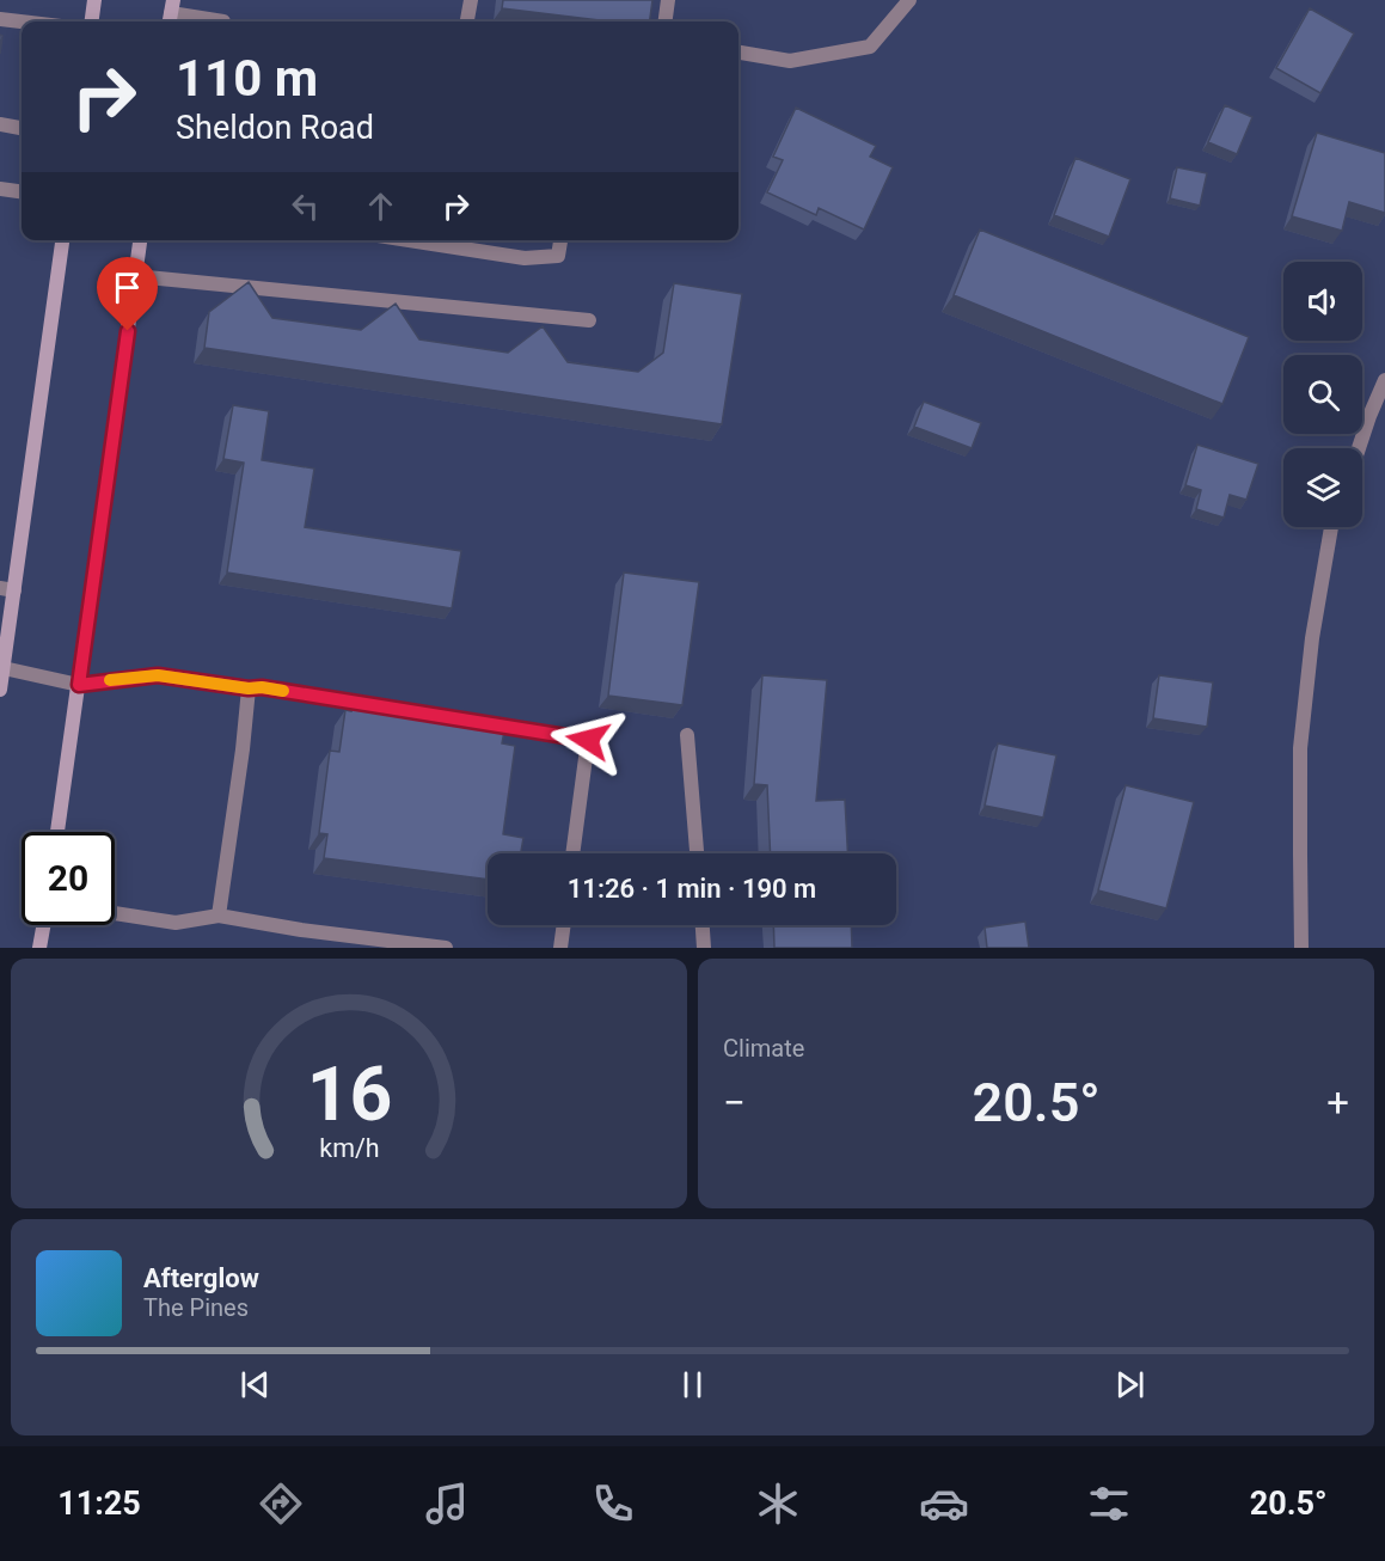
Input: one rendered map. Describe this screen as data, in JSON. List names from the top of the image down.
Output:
{
  "page": {
    "turn": ["110 m", "Sheldon Road"],
    "limit": "20",
    "trip": "11:26 · 1 min · 190 m",
    "tile": "Climate",
    "heat": ["−", "20.5°", "+"],
    "song": ["Afterglow", "The Pines"],
    "tabs": ["11:25", "20.5°"],
    "gauge": ["16", "km/h"]
  }
}
